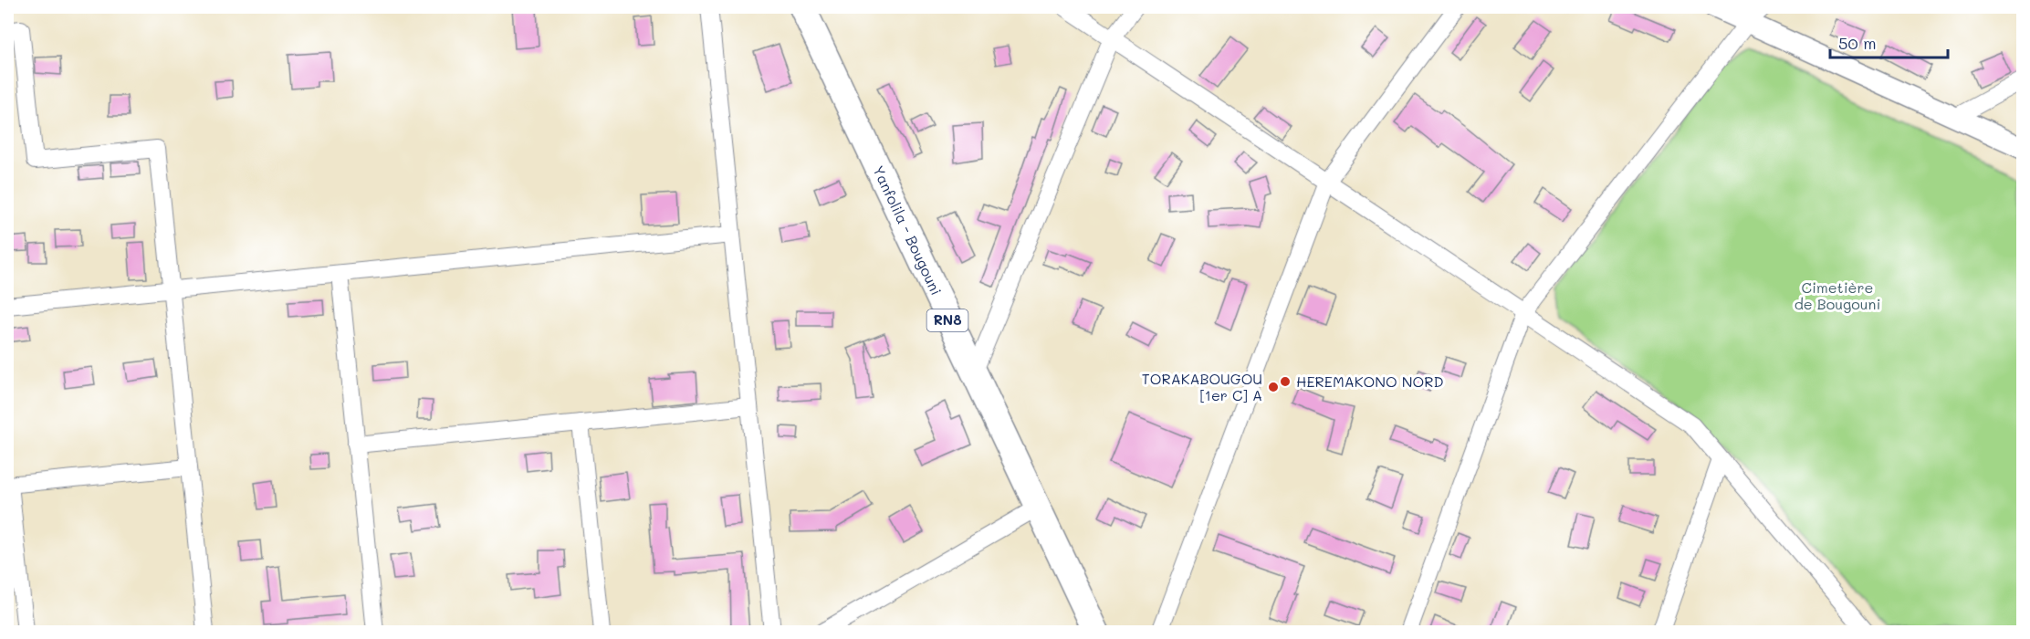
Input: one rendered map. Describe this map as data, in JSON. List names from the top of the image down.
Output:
{
  "streets": {
    "main road": ["Yanfolila - Bougouni", "RN8"]
  },
  "parks": ["Cimetière de Bougouni"],
  "places": ["HEREMAKONO NORD", "TORAKABOUGOU [1er C] A"],
  "scale_bar": "50 m"
}
